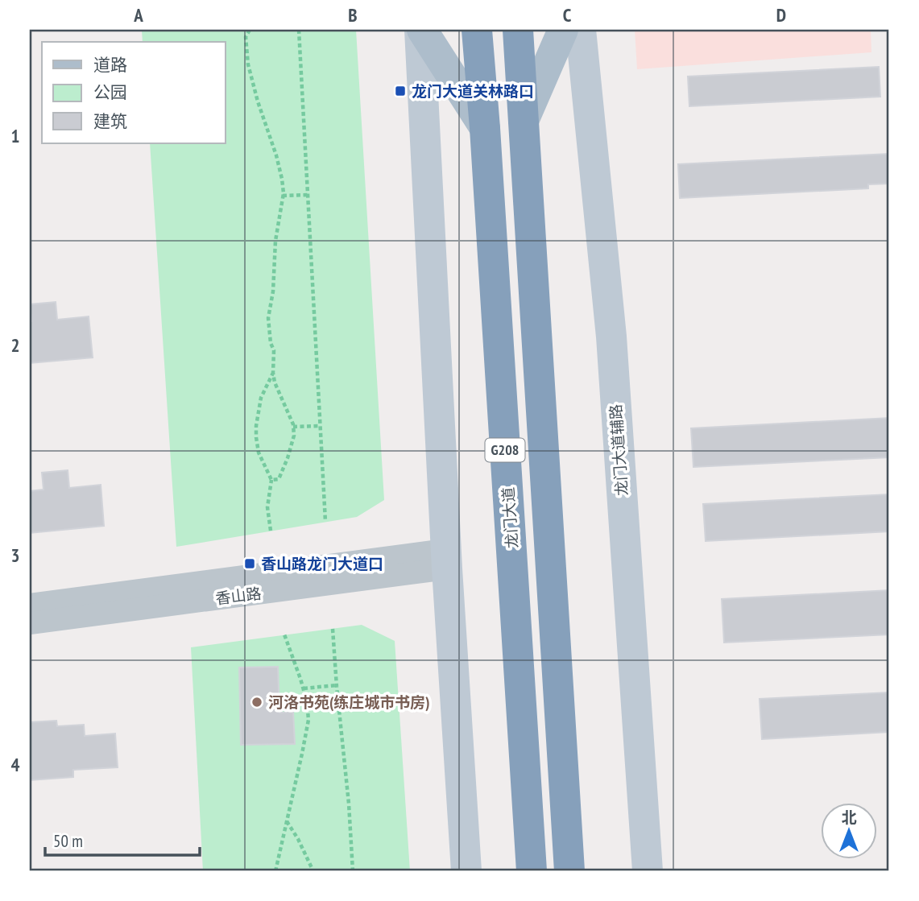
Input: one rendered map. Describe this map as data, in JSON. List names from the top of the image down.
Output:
{
  "streets": {
    "highway": ["G208", "龙门大道"],
    "main road": ["龙门大道辅路"],
    "street": ["香山路"]
  },
  "places": {
    "transit": ["龙门大道关林路口", "香山路龙门大道口"],
    "other": ["河洛书苑(练庄城市书房)"]
  },
  "legend": ["道路", "公园", "建筑"],
  "scale_bar": "50 m",
  "north": "top",
  "grid": {
    "columns": [
      "A",
      "B",
      "C",
      "D"
    ],
    "rows": [
      "1",
      "2",
      "3",
      "4"
    ]
  }
}
